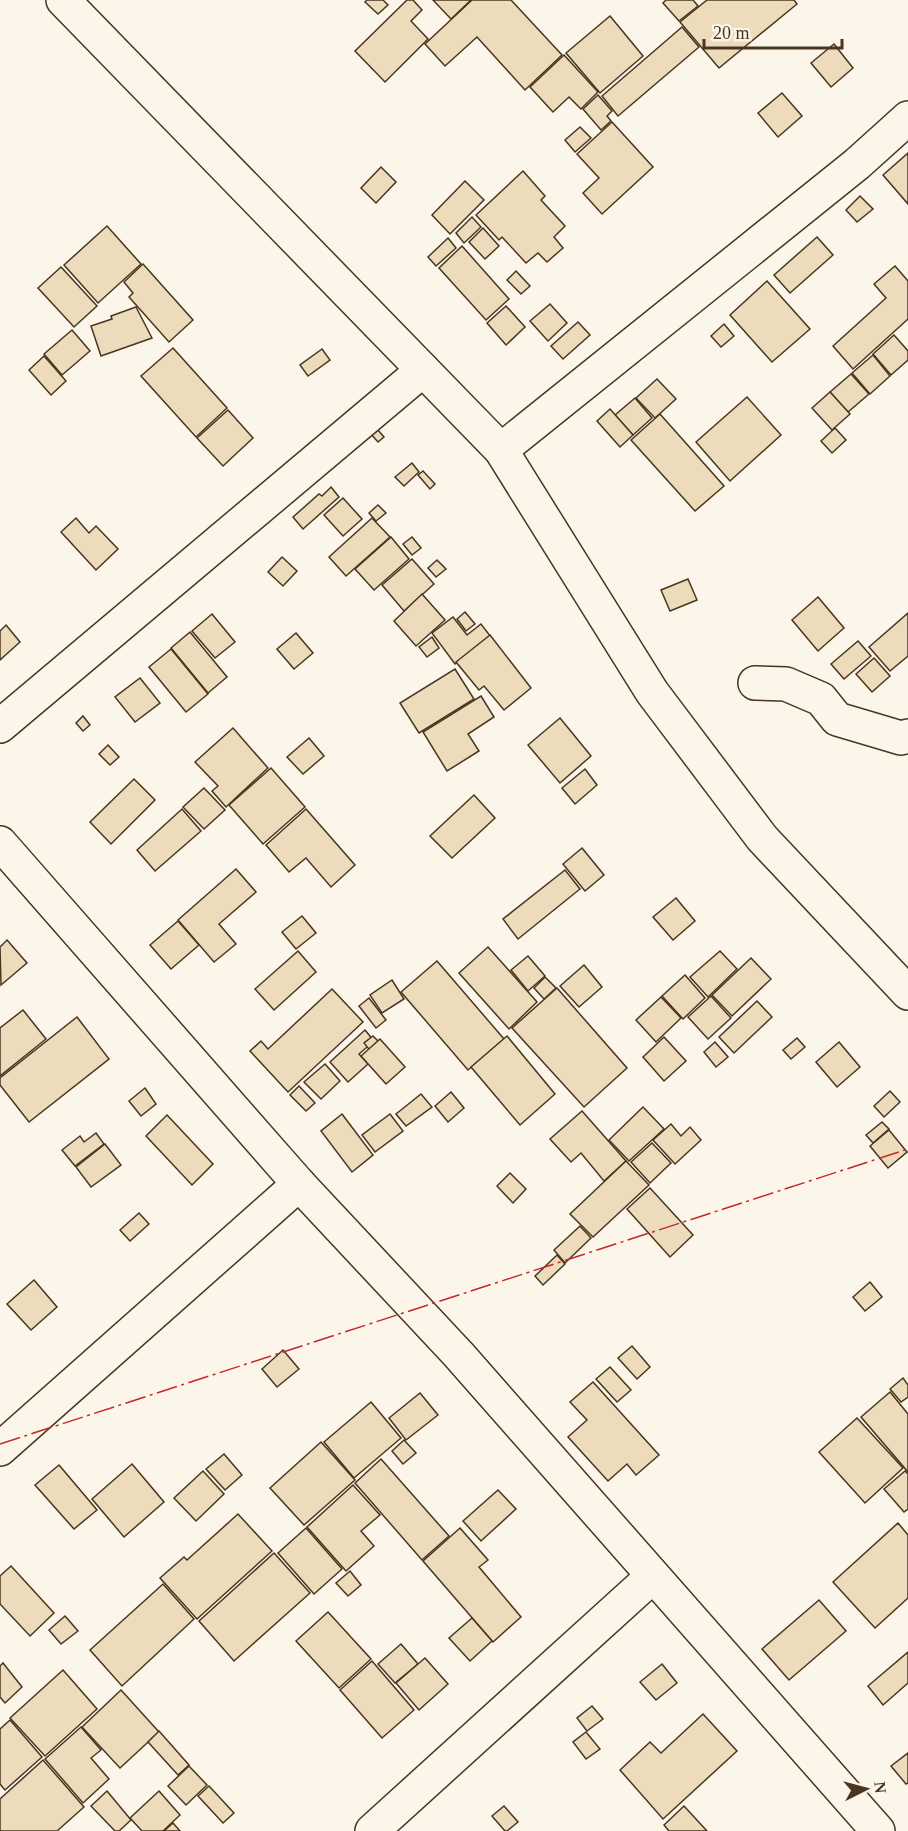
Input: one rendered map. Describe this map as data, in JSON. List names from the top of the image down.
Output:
{
  "scale_bar": "20 m",
  "north": "right"
}
